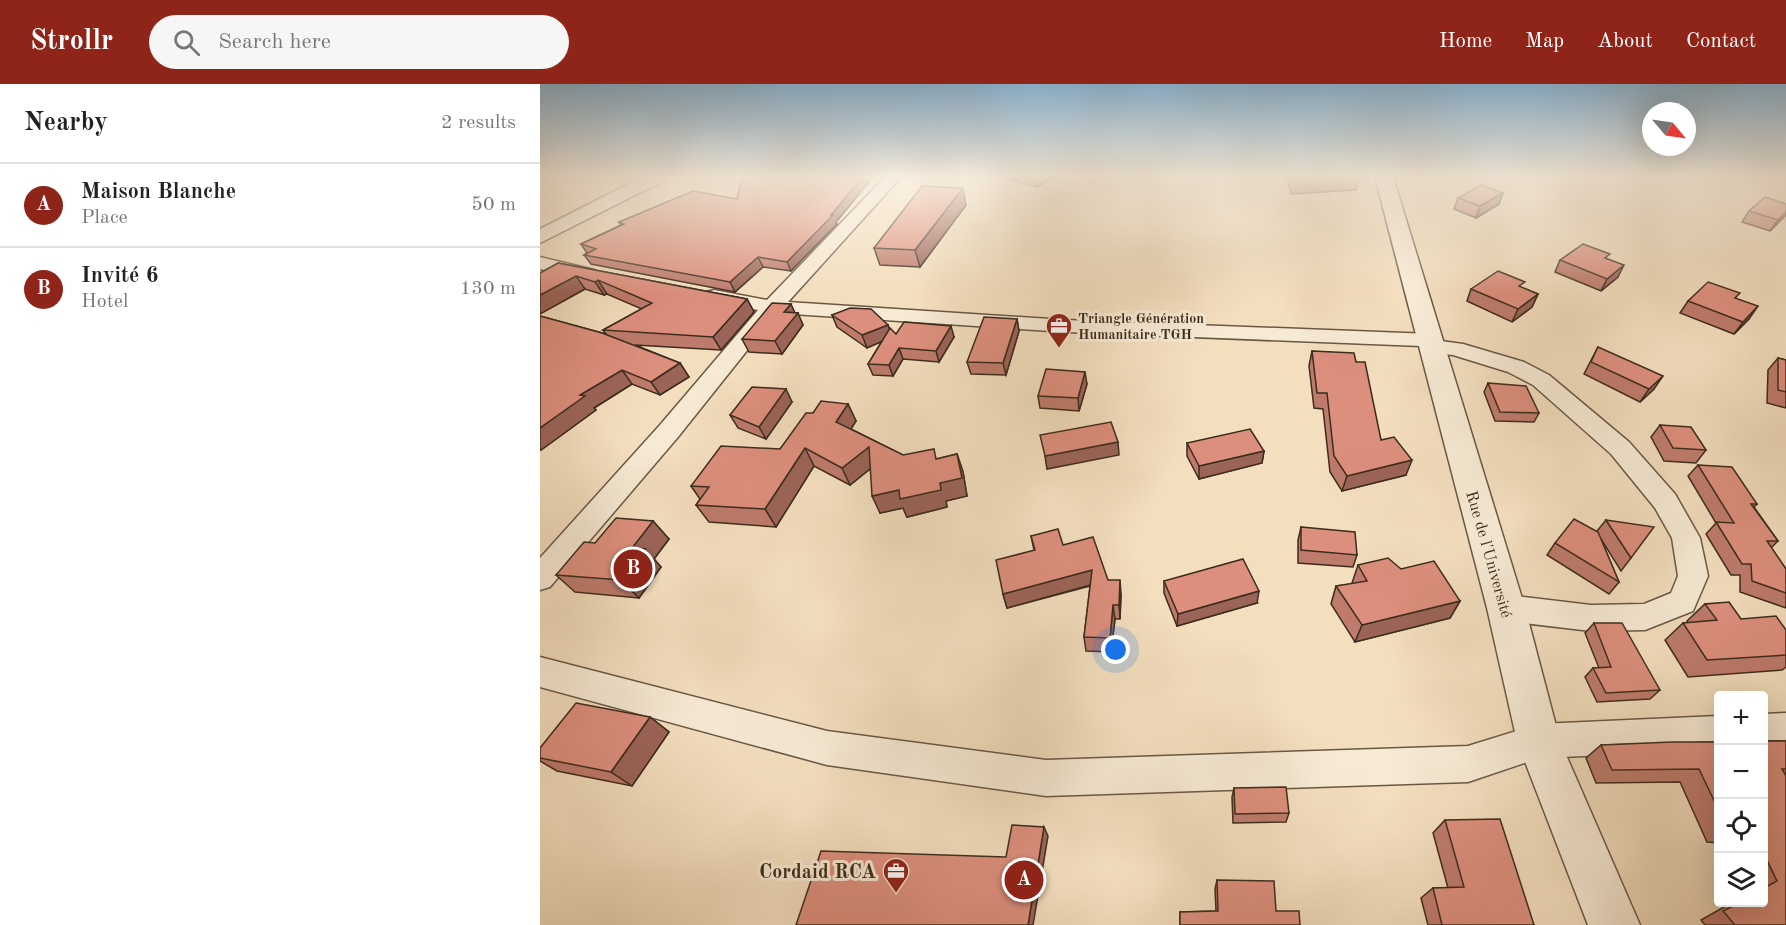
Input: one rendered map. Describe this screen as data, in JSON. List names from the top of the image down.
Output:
{
  "streets": {
    "street": ["Rue de l'Université"]
  },
  "places": {
    "office": ["Triangle Génération Humanitaire TGH", "Cordaid RCA"]
  },
  "north": "bottom right",
  "page": {
    "header": "Strollr",
    "search": "Search here",
    "nav": [
      "Home",
      "Map",
      "About",
      "Contact"
    ],
    "heading": ["Nearby", "2 results"],
    "list": [
      {
        "mark": "A",
        "name": "Maison Blanche",
        "note": "Place",
        "value": "50 m"
      },
      {
        "mark": "B",
        "name": "Invité 6",
        "note": "Hotel",
        "value": "130 m"
      }
    ],
    "pins": ["B", "A"],
    "map_buttons": ["+", "−"]
  }
}
